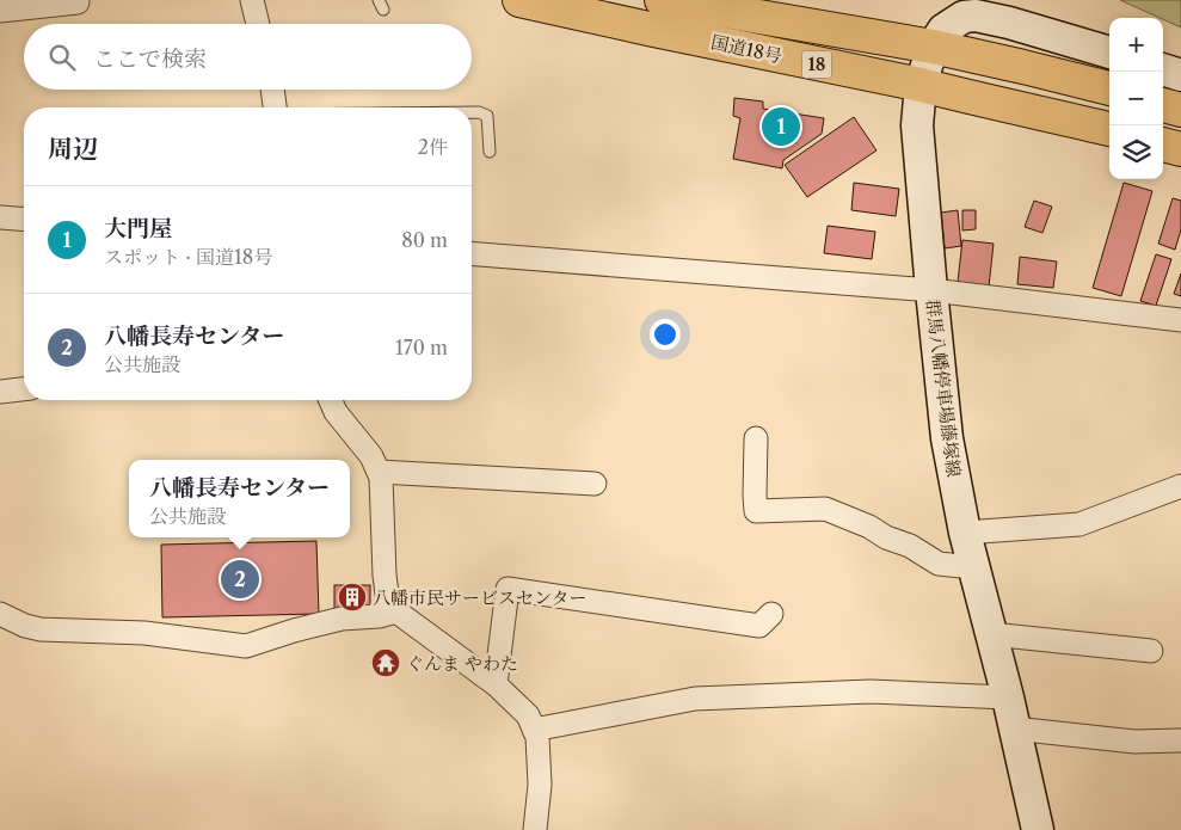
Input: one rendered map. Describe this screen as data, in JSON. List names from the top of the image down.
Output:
{
  "streets": {
    "highway": ["国道18号", "18"],
    "main road": ["群馬八幡停車場藤塚線"]
  },
  "crossings": [
    ["国道18号", "群馬八幡停車場藤塚線"]
  ],
  "places": {
    "building": ["八幡市民サービスセンター"],
    "temple": ["ぐんま やわた"]
  },
  "page": {
    "map_buttons": ["+", "−"],
    "search": "ここで検索",
    "pins": ["1", "2"],
    "heading": ["周辺", "2件"],
    "list": [
      {
        "mark": "1",
        "name": "大門屋",
        "note": "スポット · 国道18号",
        "value": "80 m"
      },
      {
        "mark": "2",
        "name": "八幡長寿センター",
        "note": "公共施設",
        "value": "170 m"
      }
    ],
    "popup": ["八幡長寿センター", "公共施設"]
  }
}
